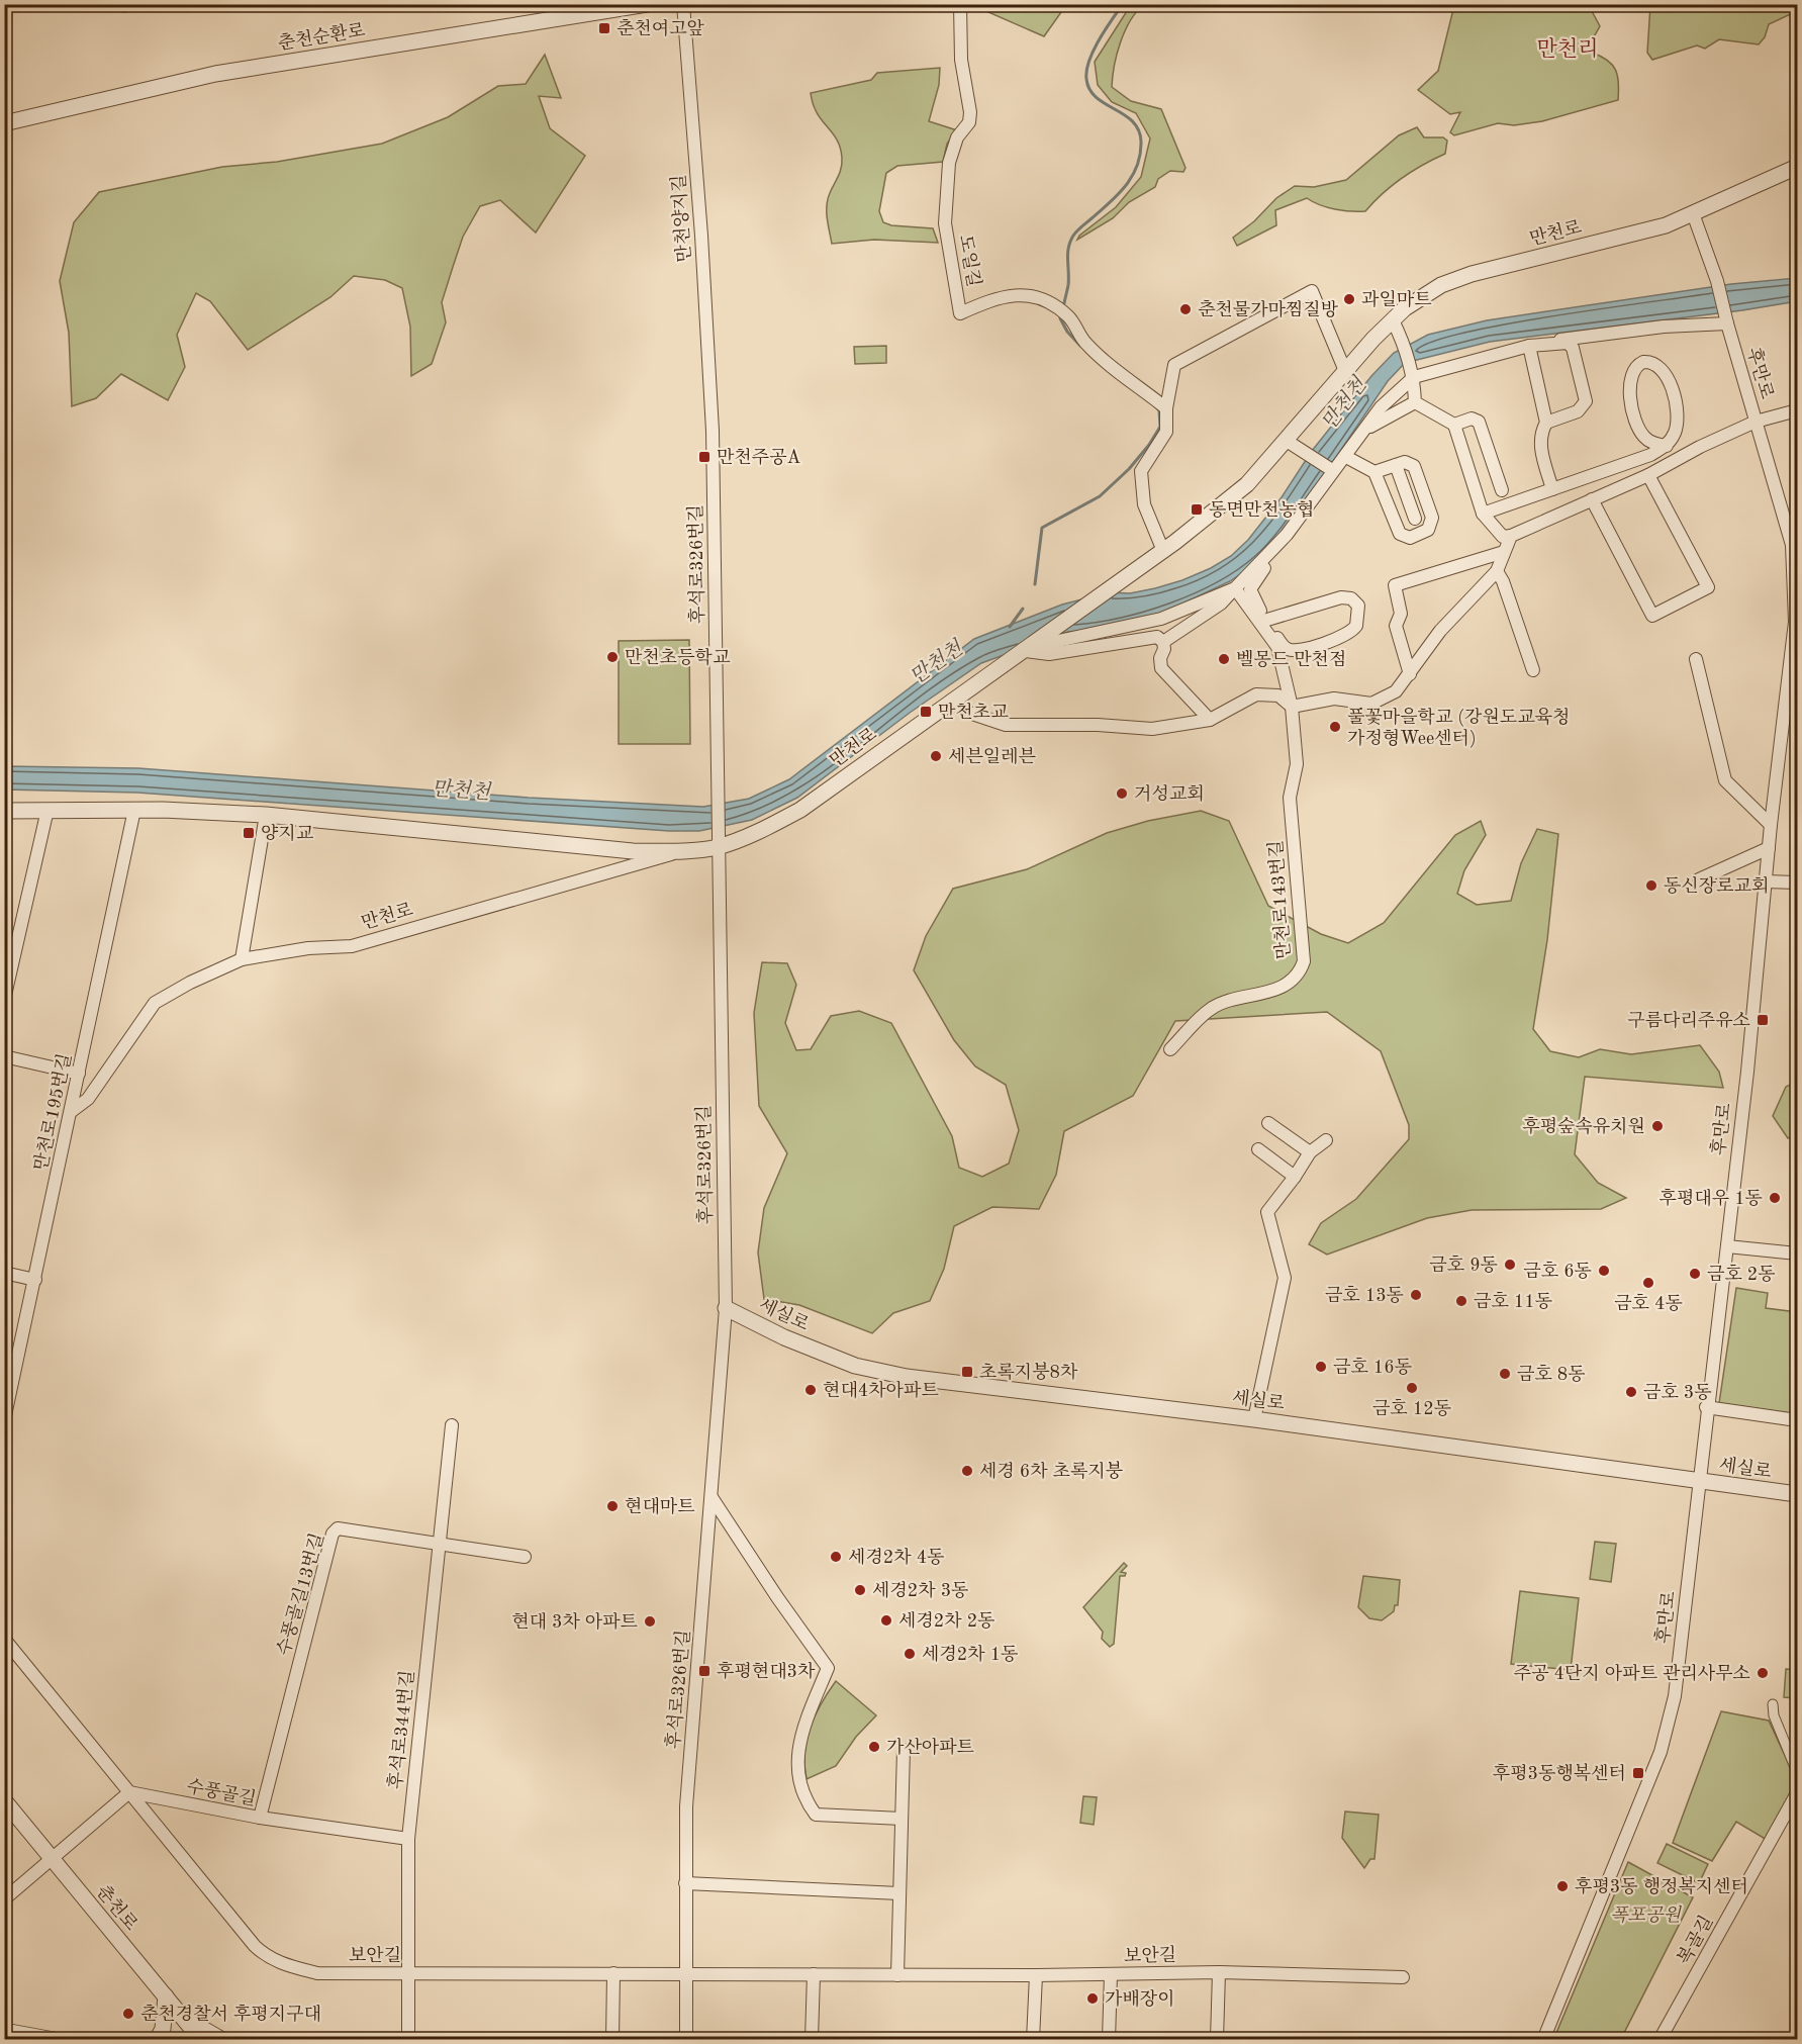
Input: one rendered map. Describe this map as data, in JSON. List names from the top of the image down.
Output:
{
  "streets": {
    "street": [
      "춘천순환로",
      "만천양지길",
      "만천로",
      "도일길",
      "후만로",
      "후석로326번길",
      "만천로143번길",
      "만천로195번길",
      "세실로",
      "수풍골길13번길",
      "후석로344번길",
      "수풍골길",
      "춘천로",
      "복골길",
      "보안길"
    ]
  },
  "crossings": [
    ["만천양지길", "후석로326번길"],
    ["만천로", "후만로"],
    ["만천로", "후석로326번길"],
    ["만천로", "만천로195번길"],
    ["후만로", "세실로"],
    ["후석로326번길", "세실로"],
    ["후석로326번길", "보안길"],
    ["수풍골길13번길", "후석로344번길"],
    ["수풍골길13번길", "수풍골길"],
    ["후석로344번길", "수풍골길"],
    ["후석로344번길", "보안길"],
    ["수풍골길", "보안길"]
  ],
  "districts": ["만천리"],
  "water": ["만천천"],
  "parks": ["폭포공원"],
  "places": {
    "transit": [
      "춘천여고앞",
      "만천주공A",
      "동면만천농협",
      "만천초교",
      "양지교",
      "구름다리주유소",
      "초록지붕8차",
      "후평현대3차",
      "후평3동행복센터"
    ],
    "other": [
      "과일마트",
      "춘천물가마찜질방",
      "만천초등학교",
      "벨몽드 만천점",
      "풀꽃마을학교 (강원도교육청 가정형Wee센터)",
      "세븐일레븐",
      "거성교회",
      "동신장로교회",
      "후평숲속유치원",
      "후평대우 1동",
      "금호 9동",
      "금호 6동",
      "금호 2동",
      "금호 4동",
      "금호 13동",
      "금호 11동",
      "금호 16동",
      "금호 8동",
      "금호 12동",
      "현대4차아파트",
      "금호 3동",
      "세경 6차 초록지붕",
      "현대마트",
      "세경2차 4동",
      "세경2차 3동",
      "세경2차 2동",
      "현대 3차 아파트",
      "세경2차 1동",
      "주공 4단지 아파트 관리사무소",
      "가산아파트",
      "후평3동 행정복지센터",
      "가배장이",
      "춘천경찰서 후평지구대"
    ]
  }
}
